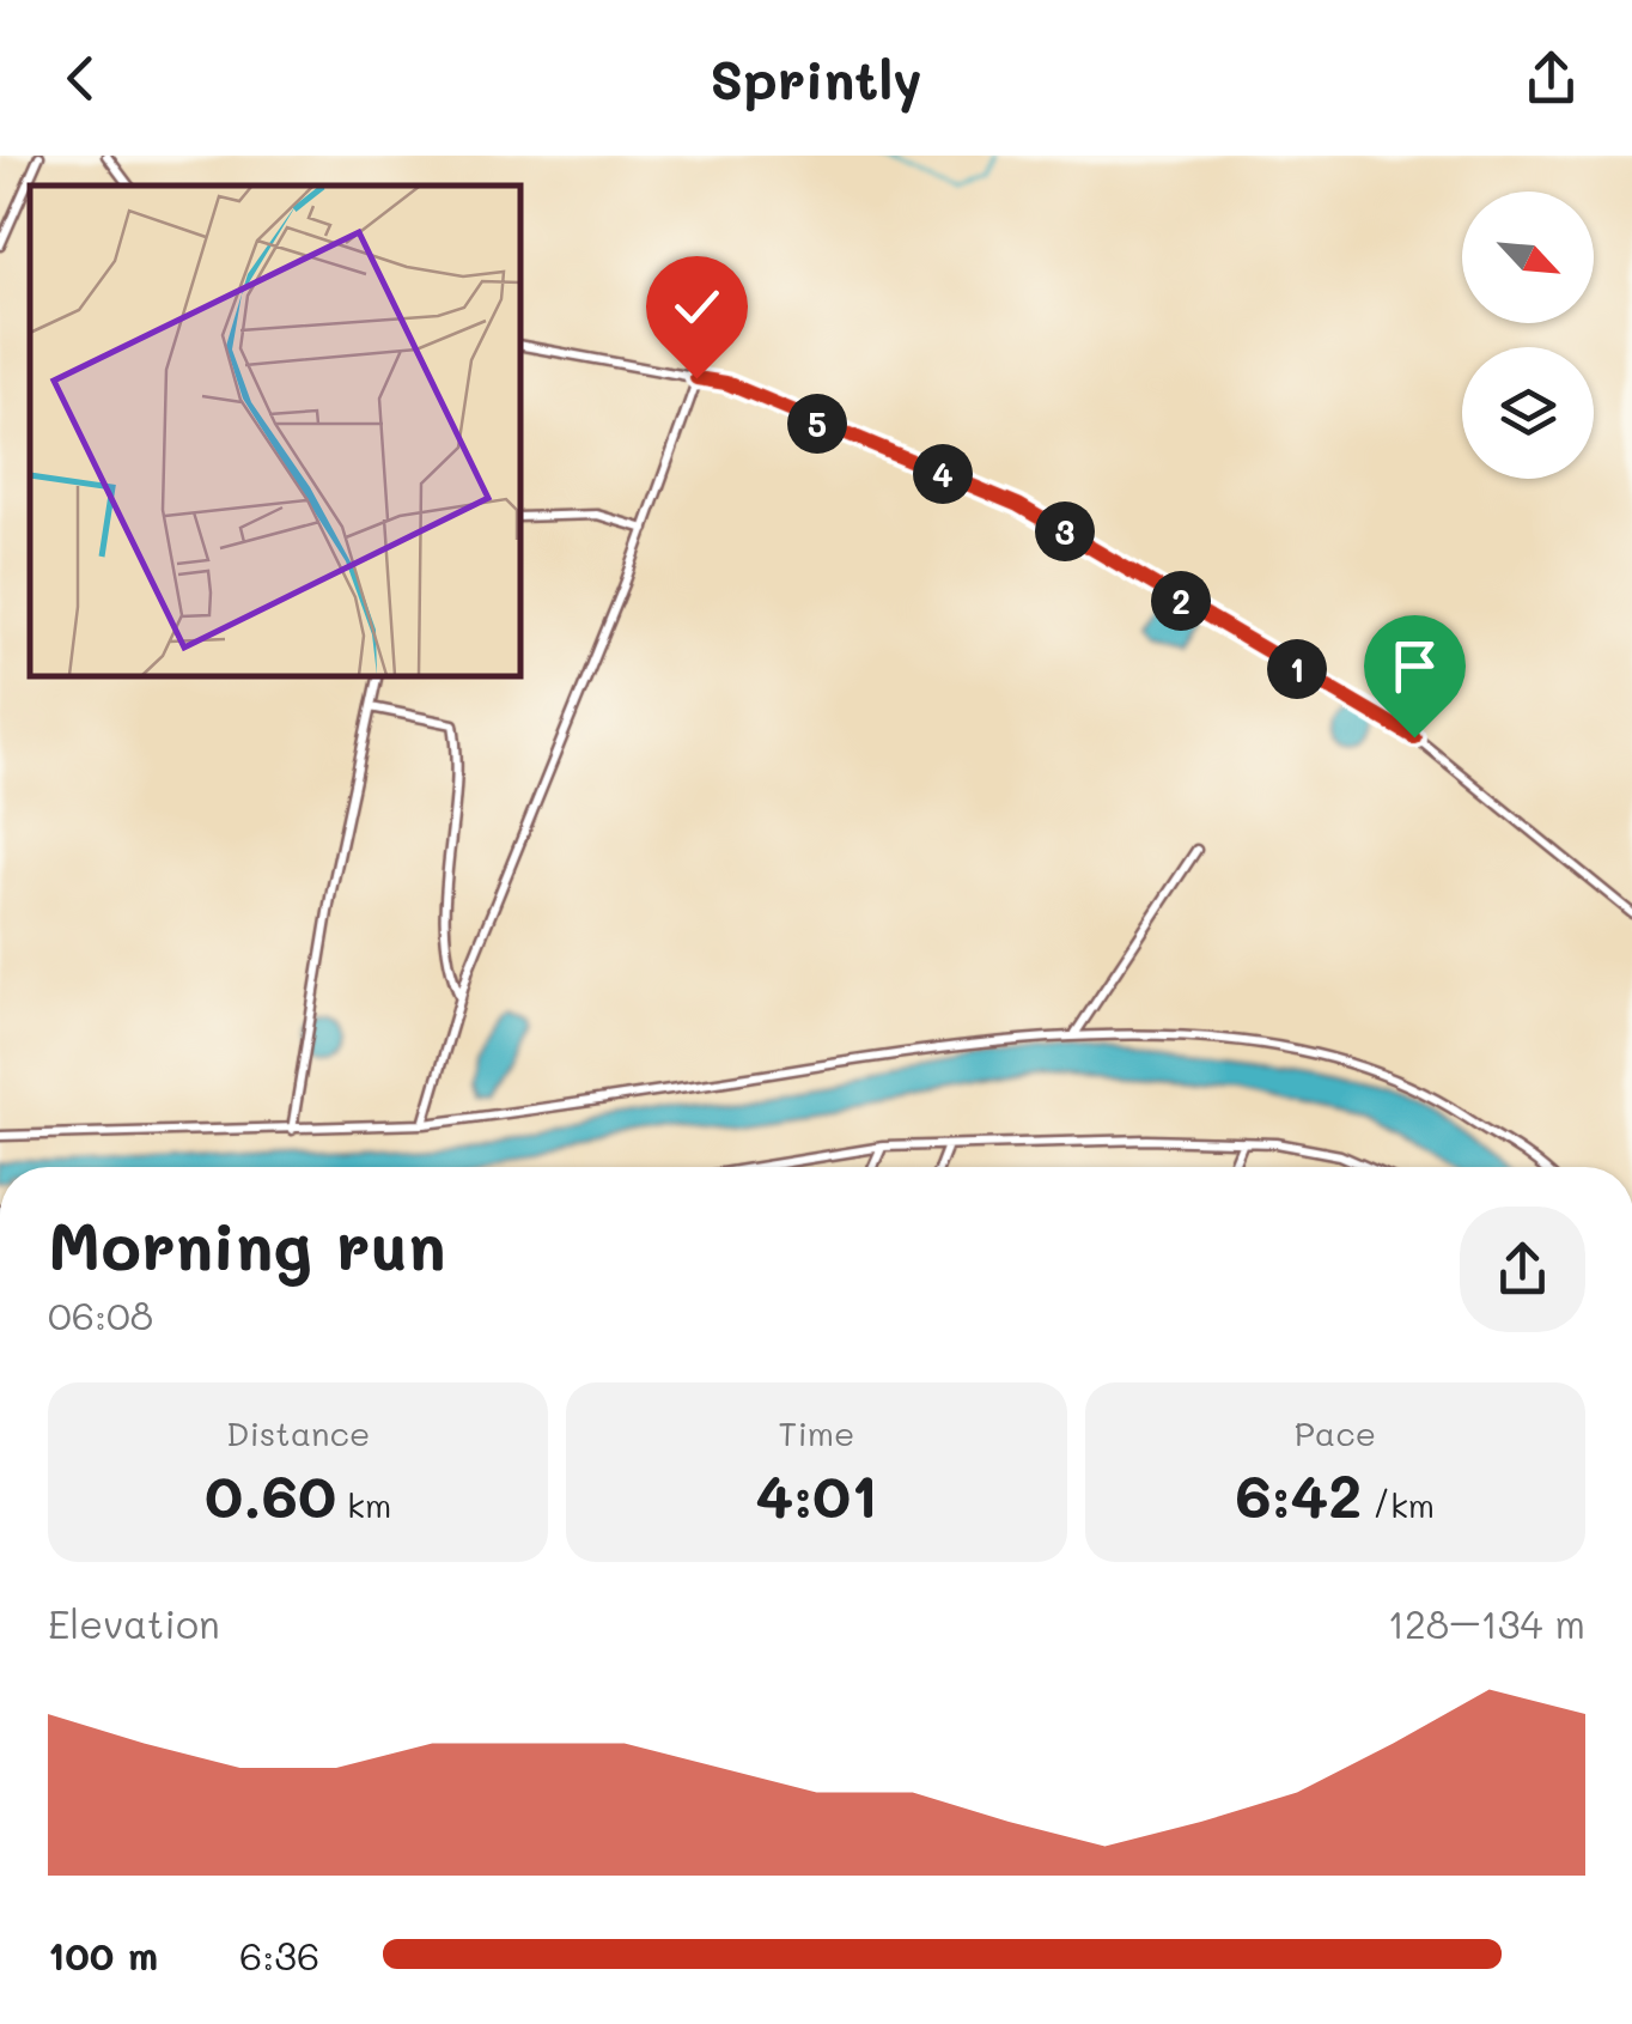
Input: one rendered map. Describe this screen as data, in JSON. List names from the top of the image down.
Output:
{
  "north": "bottom right",
  "page": {
    "header": "Sprintly",
    "pins": [
      "5",
      "4",
      "3",
      "2",
      "1"
    ],
    "heading": ["Morning run", "06:08"],
    "stats": [
      ["Distance", "0.60 km"],
      ["Time", "4:01"],
      ["Pace", "6:42 /km"]
    ],
    "chart": ["Elevation", "128–134 m"],
    "list": [
      {
        "name": "100 m",
        "note": "6:36"
      }
    ]
  }
}
